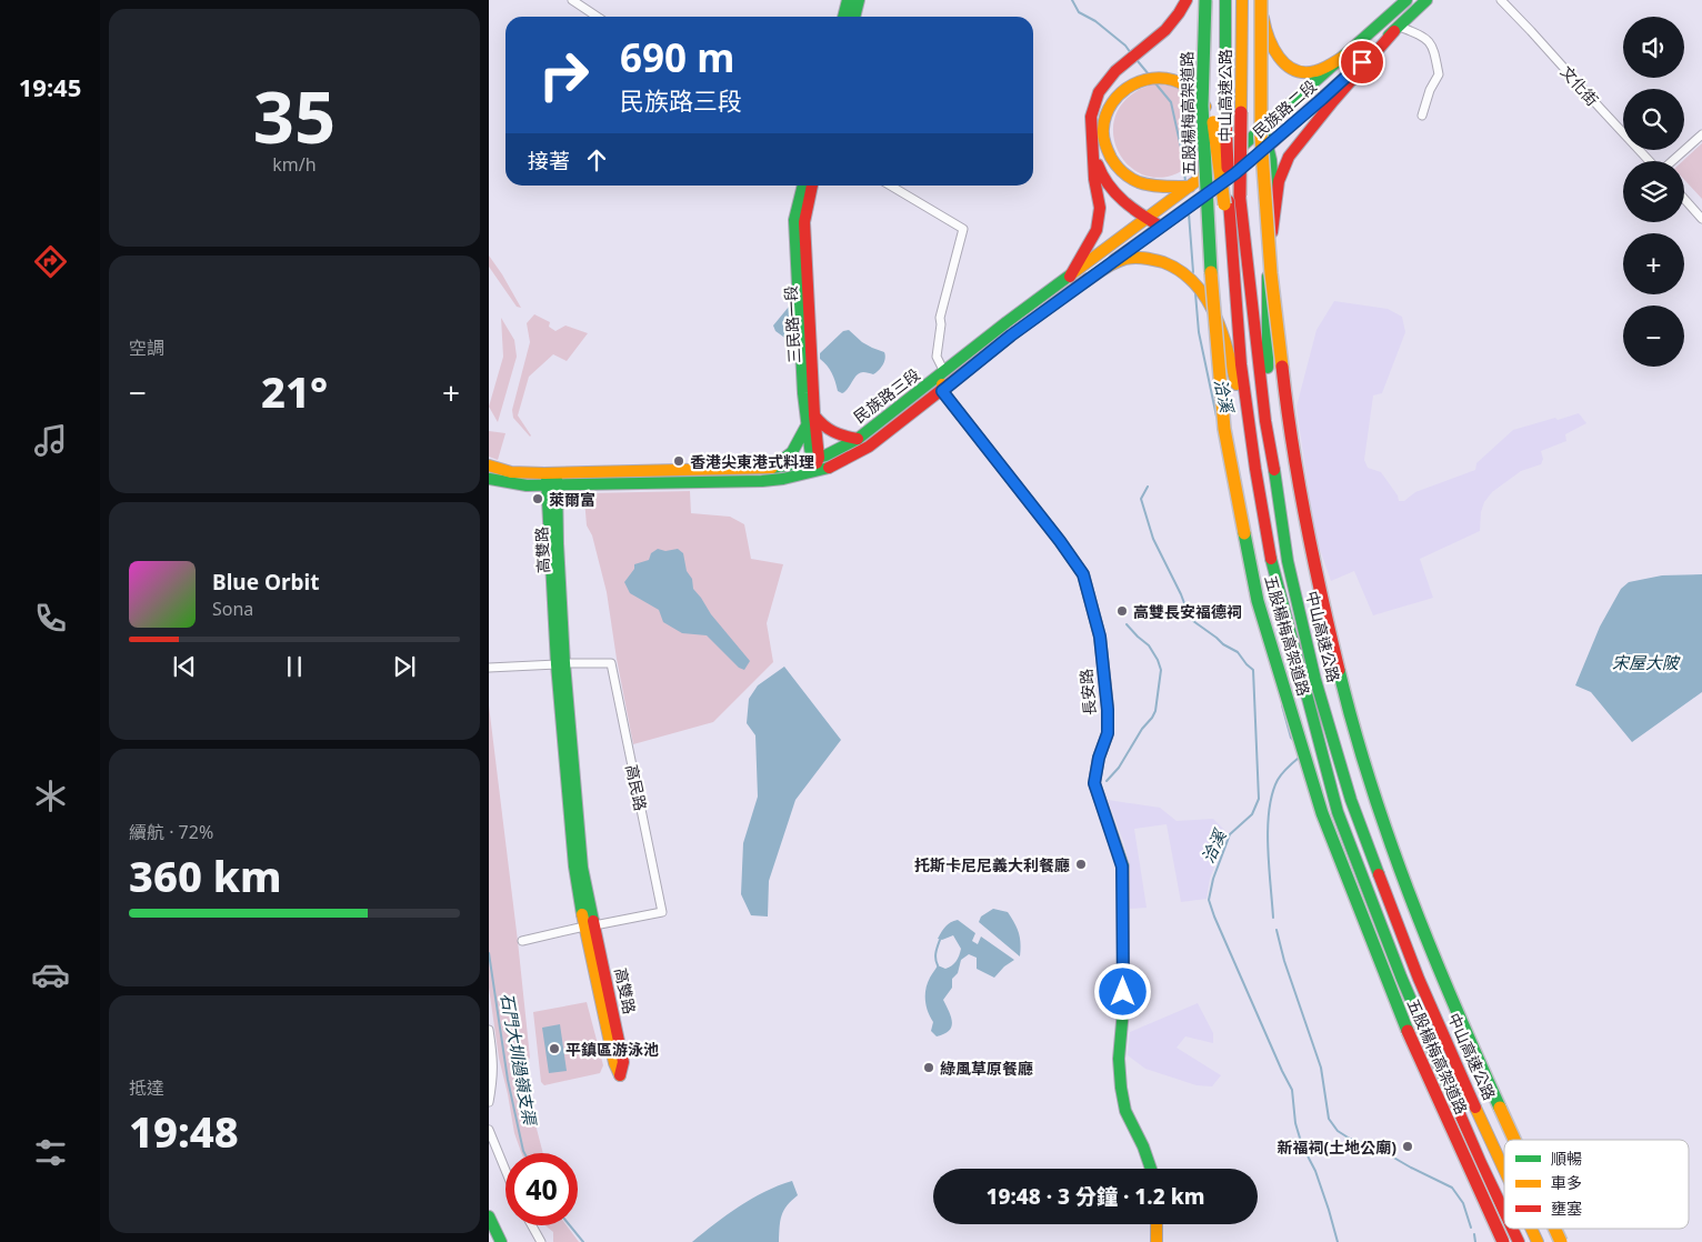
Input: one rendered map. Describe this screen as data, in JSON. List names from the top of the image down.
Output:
{
  "streets": {
    "main road": [
      "中山高速公路",
      "民族路二段",
      "五股楊梅高架道路",
      "三民路一段",
      "民族路三段",
      "高雙路",
      "長安路"
    ],
    "street": ["文化街", "高民路"]
  },
  "crossings": [
    ["民族路二段", "民族路三段"],
    ["三民路一段", "民族路三段"],
    ["民族路三段", "高雙路"],
    ["民族路三段", "長安路"],
    ["高雙路", "高民路"]
  ],
  "water": ["洽溪", "宋屋大陂", "石門大圳過嶺支渠"],
  "places": [
    "香港尖東港式料理",
    "萊爾富",
    "高雙長安福德祠",
    "托斯卡尼尼義大利餐廳",
    "平鎮區游泳池",
    "綠風草原餐廳",
    "新福祠(土地公廟)"
  ],
  "legend": ["順暢", "車多", "壅塞"],
  "page": {
    "tabs": "19:45",
    "tile": [
      ["35", "km/h"],
      "空調",
      ["續航 · 72%", "360 km"],
      ["抵達", "19:48"]
    ],
    "map_buttons": ["+", "−"],
    "turn": ["690 m", "民族路三段"],
    "then": "接著",
    "heat": ["−", "21°", "+"],
    "song": ["Blue Orbit", "Sona"],
    "limit": "40",
    "trip": "19:48 · 3 分鐘 · 1.2 km"
  }
}
